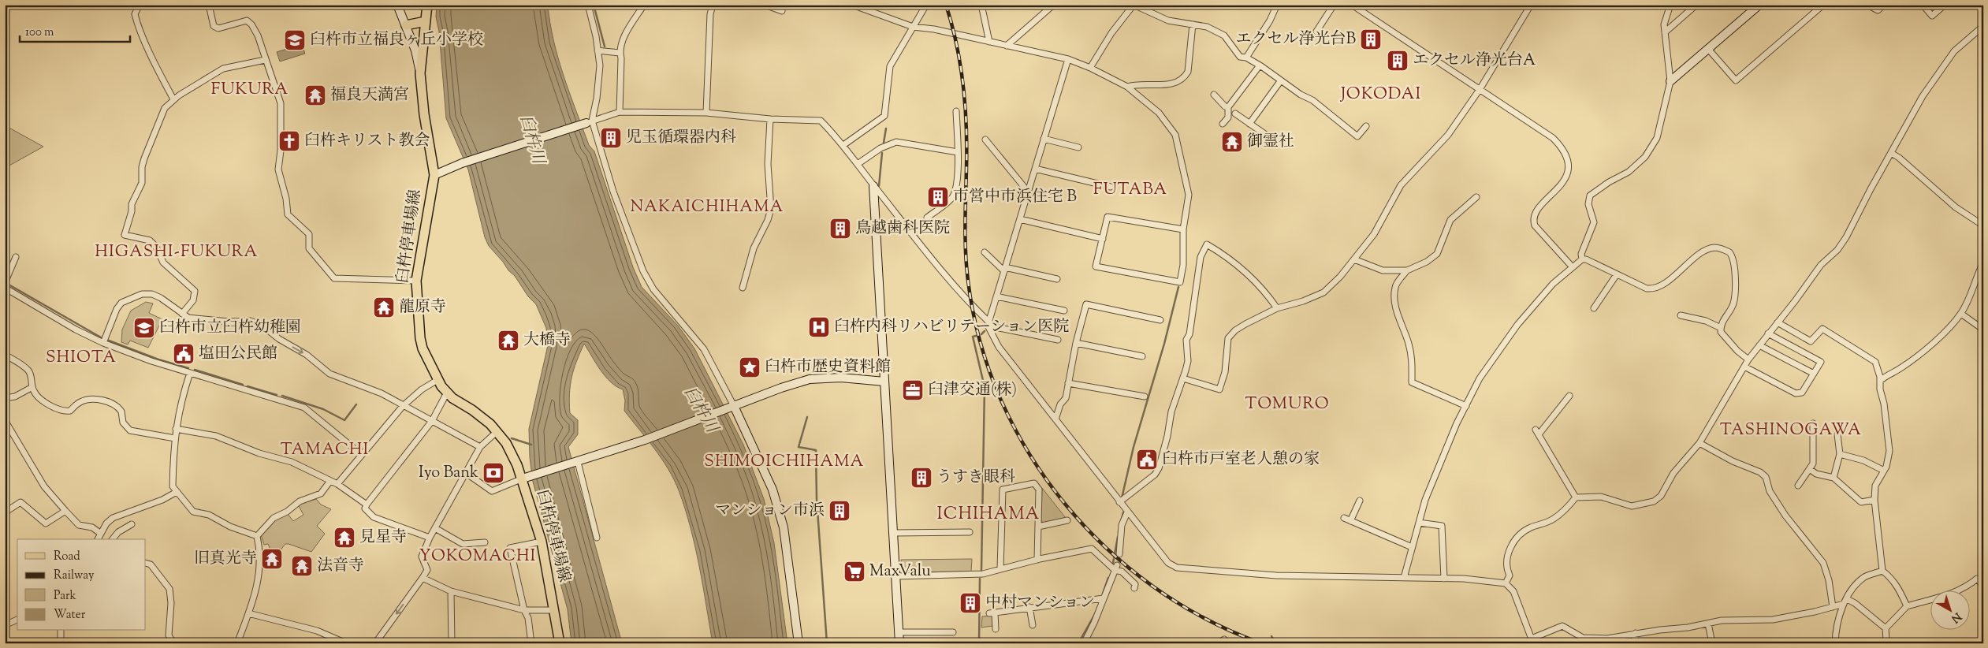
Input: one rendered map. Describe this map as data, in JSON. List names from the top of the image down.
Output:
{
  "streets": {
    "main road": ["臼杵停車場線"]
  },
  "districts": [
    "FUKURA",
    "JOKODAI",
    "FUTABA",
    "NAKAICHIHAMA",
    "HIGASHI-FUKURA",
    "SHIOTA",
    "TOMURO",
    "TASHINOGAWA",
    "TAMACHI",
    "SHIMOICHIHAMA",
    "ICHIHAMA",
    "YOKOMACHI"
  ],
  "water": ["臼杵川"],
  "places": {
    "building": [
      "エクセル浄光台B",
      "エクセル浄光台A",
      "児玉循環器内科",
      "市営中市浜住宅 B",
      "鳥越歯科医院",
      "うすき眼科",
      "マンション市浜",
      "中村マンション"
    ],
    "school or university": ["臼杵市立福良ヶ丘小学校", "臼杵市立臼杵幼稚園"],
    "temple": [
      "福良天満宮",
      "御霊社",
      "龍原寺",
      "大橋寺",
      "見星寺",
      "旧真光寺",
      "法音寺"
    ],
    "church": ["臼杵キリスト教会"],
    "hospital": ["臼杵内科リハビリテーション医院"],
    "public building": ["塩田公民館", "臼杵市戸室老人憩の家"],
    "place": ["臼杵市歴史資料館"],
    "office": ["臼津交通(株)"],
    "bank": ["Iyo Bank"],
    "supermarket": ["MaxValu"]
  },
  "legend": [
    "Road",
    "Railway",
    "Park",
    "Water"
  ],
  "scale_bar": "100 m",
  "north": "bottom right"
}
